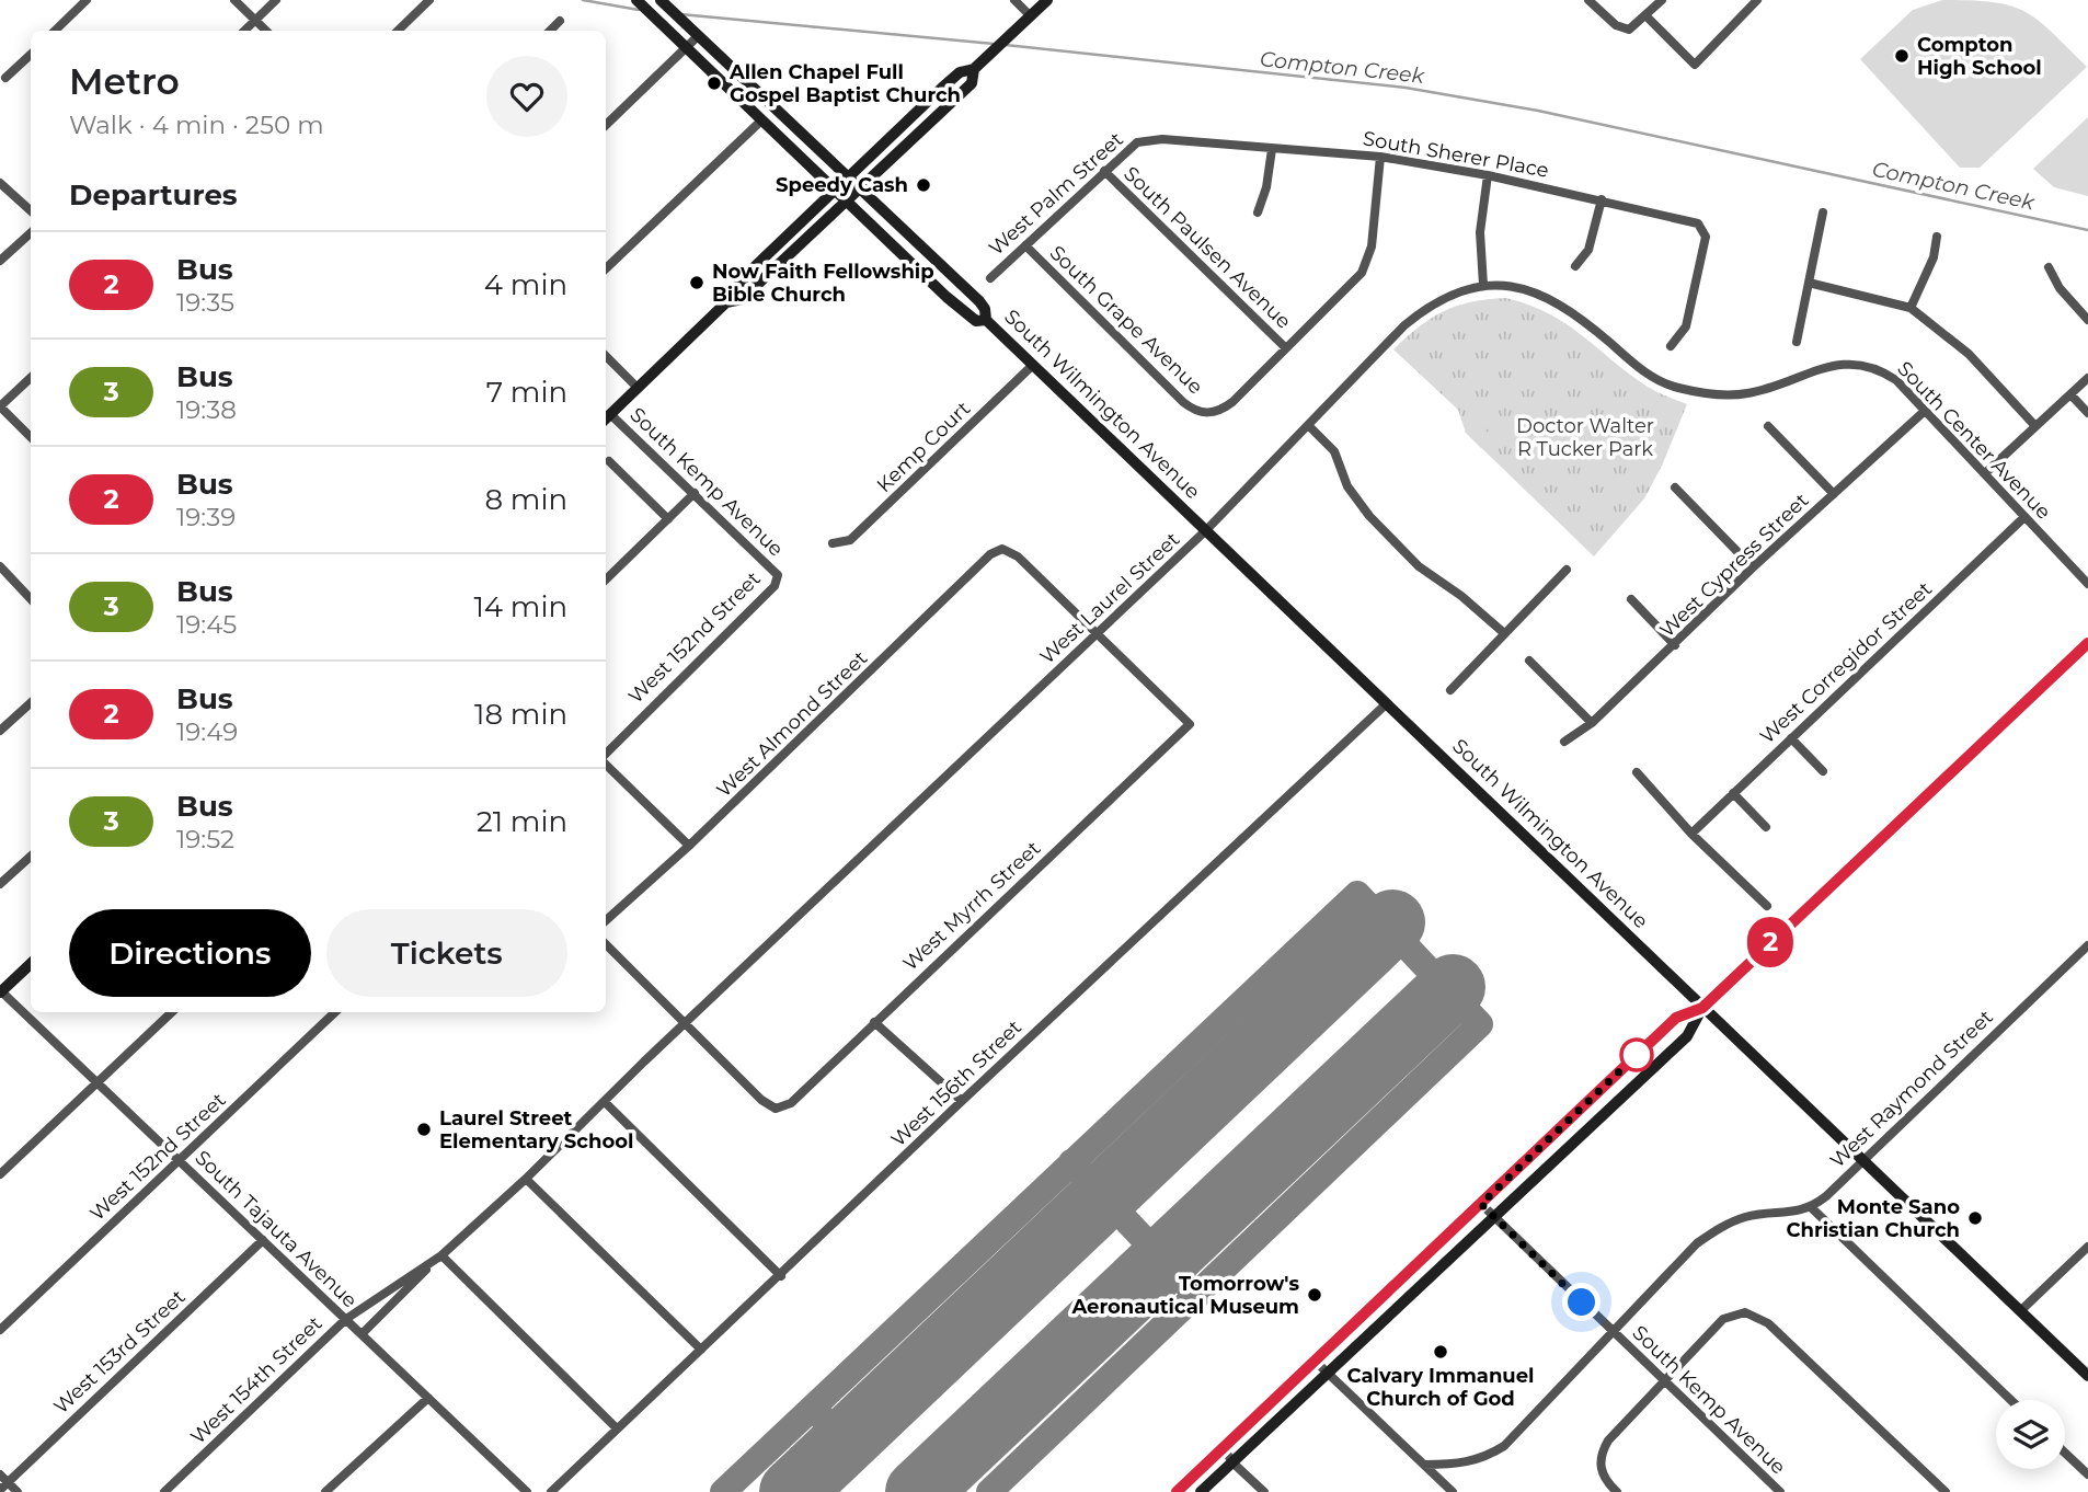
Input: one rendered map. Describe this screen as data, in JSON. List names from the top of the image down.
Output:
{
  "streets": {
    "main road": ["South Wilmington Avenue"],
    "street": [
      "South Sherer Place",
      "West Palm Street",
      "South Paulsen Avenue",
      "South Grape Avenue",
      "South Center Avenue",
      "Kemp Court",
      "South Kemp Avenue",
      "West Cypress Street",
      "West Laurel Street",
      "West 152nd Street",
      "West Corregidor Street",
      "West Almond Street",
      "West Myrrh Street",
      "West 156th Street",
      "West Raymond Street",
      "South Tajauta Avenue",
      "West 153rd Street",
      "West 154th Street"
    ]
  },
  "crossings": [
    ["South Sherer Place", "West Palm Street"],
    ["West Palm Street", "South Paulsen Avenue"],
    ["West Palm Street", "South Grape Avenue"],
    ["South Wilmington Avenue", "Kemp Court"],
    ["South Wilmington Avenue", "West Laurel Street"],
    ["South Wilmington Avenue", "West 156th Street"],
    ["South Wilmington Avenue", "West Raymond Street"],
    ["South Center Avenue", "West Cypress Street"],
    ["South Center Avenue", "West Laurel Street"],
    ["South Center Avenue", "West Corregidor Street"],
    ["South Kemp Avenue", "West 152nd Street"],
    ["West Laurel Street", "West Almond Street"],
    ["West Laurel Street", "West Myrrh Street"],
    ["West Laurel Street", "West 154th Street"],
    ["West 152nd Street", "South Tajauta Avenue"],
    ["West Almond Street", "West Myrrh Street"],
    ["West Myrrh Street", "West 154th Street"],
    ["South Tajauta Avenue", "West 153rd Street"],
    ["South Tajauta Avenue", "West 154th Street"]
  ],
  "water": ["Compton Creek"],
  "parks": ["Doctor Walter R Tucker Park"],
  "places": [
    "Compton High School",
    "Allen Chapel Full Gospel Baptist Church",
    "Speedy Cash",
    "Now Faith Fellowship Bible Church",
    "Laurel Street Elementary School",
    "Monte Sano Christian Church",
    "Tomorrow's Aeronautical Museum",
    "Calvary Immanuel Church of God"
  ],
  "lines": ["bus line 2"],
  "page": {
    "on_map": "2",
    "heading": [
      ["Metro", "Walk · 4 min · 250 m"],
      "Departures"
    ],
    "list": [
      {
        "mark": "2",
        "name": "Bus",
        "note": "19:35",
        "value": "4 min"
      },
      {
        "mark": "3",
        "name": "Bus",
        "note": "19:38",
        "value": "7 min"
      },
      {
        "mark": "2",
        "name": "Bus",
        "note": "19:39",
        "value": "8 min"
      },
      {
        "mark": "3",
        "name": "Bus",
        "note": "19:45",
        "value": "14 min"
      },
      {
        "mark": "2",
        "name": "Bus",
        "note": "19:49",
        "value": "18 min"
      },
      {
        "mark": "3",
        "name": "Bus",
        "note": "19:52",
        "value": "21 min"
      }
    ],
    "buttons": ["Directions", "Tickets"]
  }
}
